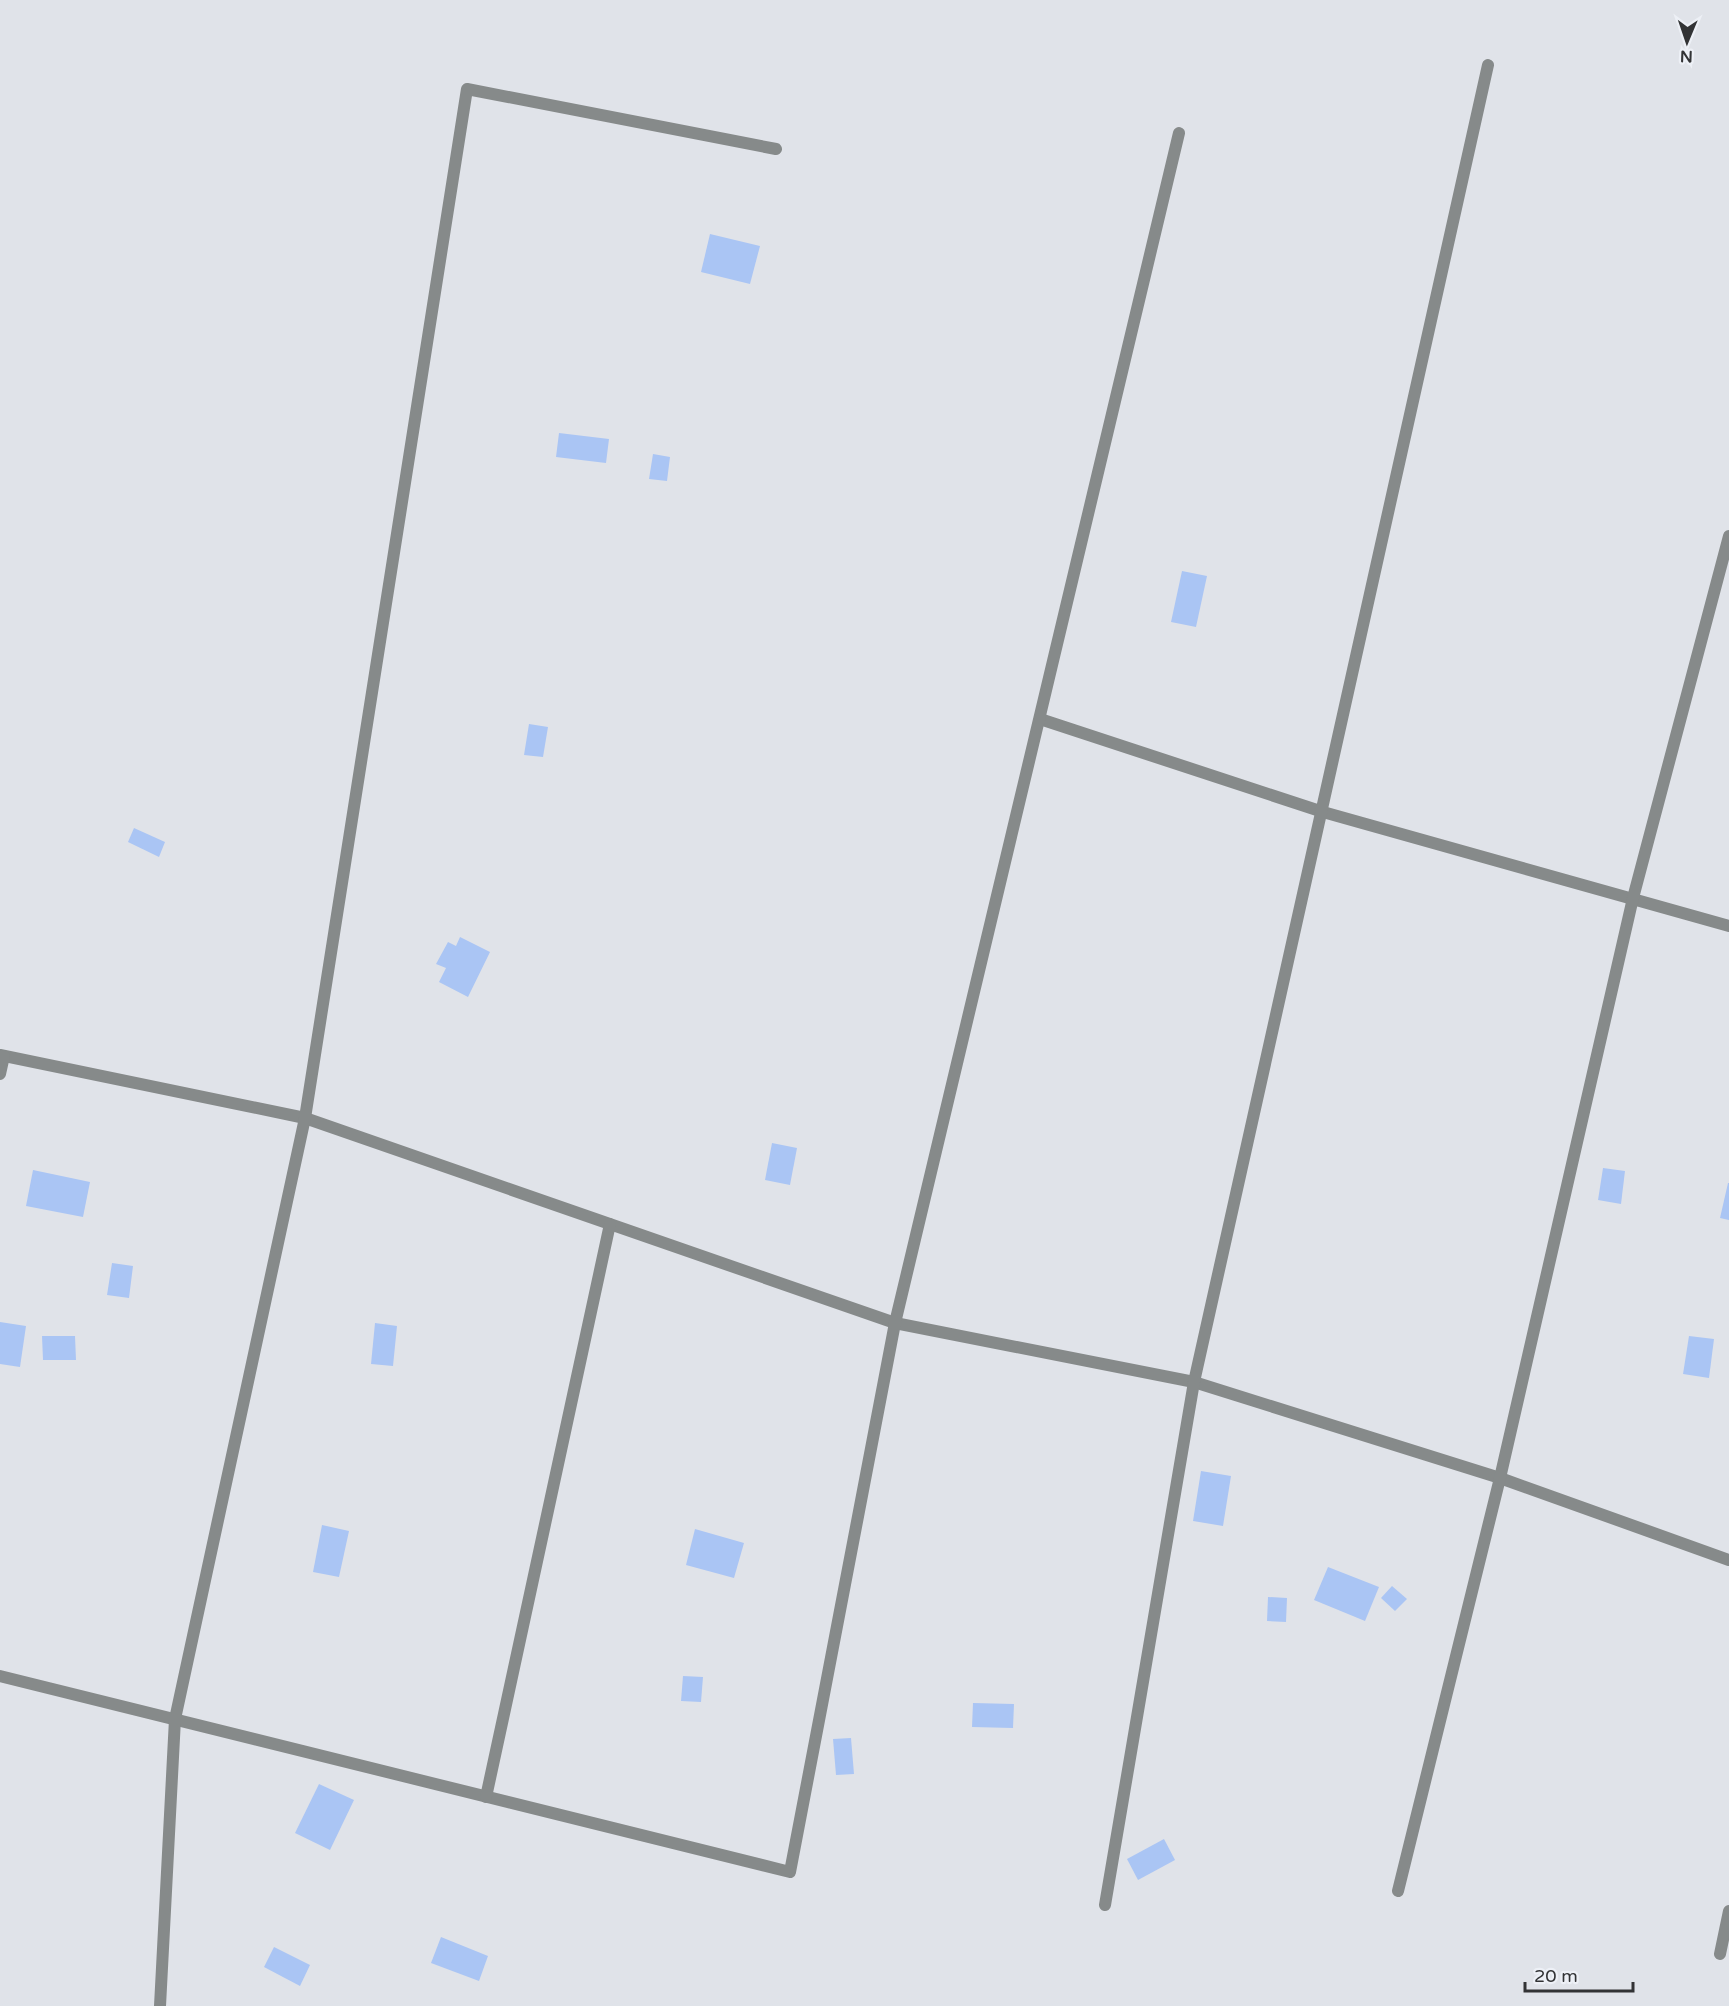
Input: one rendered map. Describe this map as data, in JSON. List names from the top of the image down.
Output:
{
  "scale_bar": "20 m",
  "north": "bottom"
}
